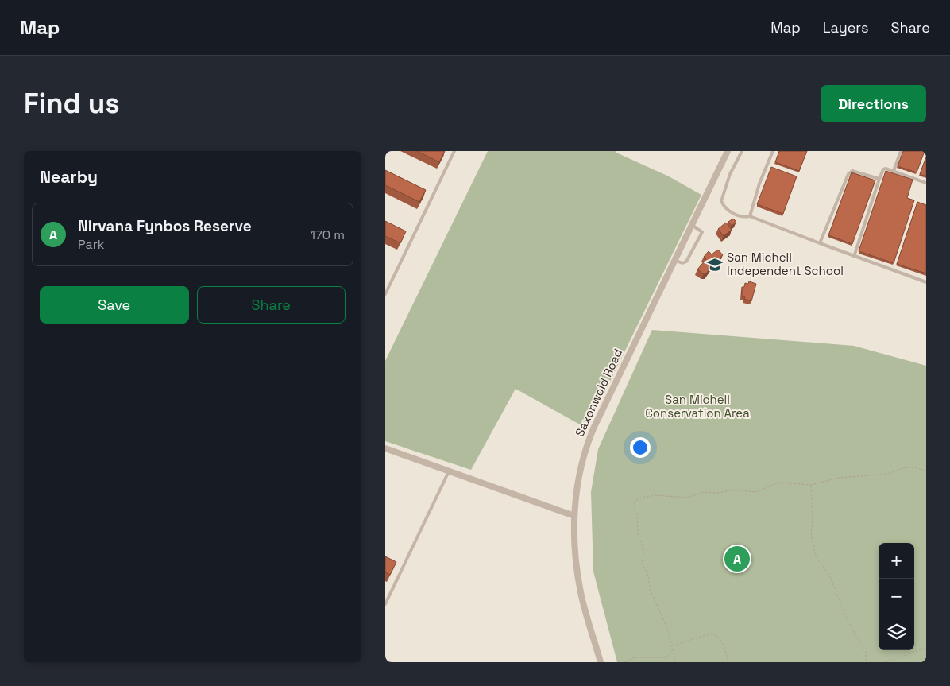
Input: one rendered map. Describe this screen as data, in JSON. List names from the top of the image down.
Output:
{
  "streets": {
    "street": ["Saxonwold Road"]
  },
  "parks": ["San Michell Conservation Area"],
  "places": {
    "school or university": ["San Michell Independent School"]
  },
  "page": {
    "header": "Map",
    "nav": ["Map", "Layers", "Share"],
    "buttons": [
      "Directions",
      ["Save", "Share"]
    ],
    "title": "Find us",
    "heading": "Nearby",
    "list": [
      {
        "mark": "A",
        "name": "Nirvana Fynbos Reserve",
        "note": "Park",
        "value": "170 m"
      }
    ],
    "map_buttons": ["+", "−"],
    "pins": "A"
  }
}
